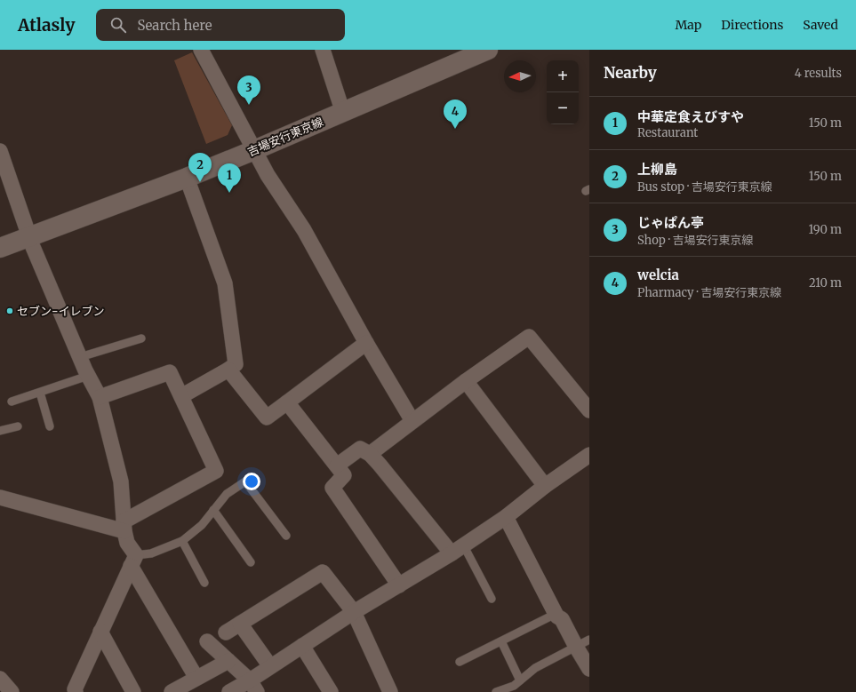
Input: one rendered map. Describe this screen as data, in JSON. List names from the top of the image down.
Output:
{
  "streets": {
    "main road": ["吉場安行東京線"]
  },
  "places": ["セブン-イレブン"],
  "north": "left",
  "page": {
    "header": "Atlasly",
    "search": "Search here",
    "nav": ["Map", "Directions", "Saved"],
    "heading": ["Nearby", "4 results"],
    "map_buttons": ["+", "−"],
    "pins": [
      "3",
      "4",
      "2",
      "1"
    ],
    "list": [
      {
        "mark": "1",
        "name": "中華定食えびすや",
        "note": "Restaurant",
        "value": "150 m"
      },
      {
        "mark": "2",
        "name": "上柳島",
        "note": "Bus stop · 吉場安行東京線",
        "value": "150 m"
      },
      {
        "mark": "3",
        "name": "じゃぱん亭",
        "note": "Shop · 吉場安行東京線",
        "value": "190 m"
      },
      {
        "mark": "4",
        "name": "welcia",
        "note": "Pharmacy · 吉場安行東京線",
        "value": "210 m"
      }
    ]
  }
}
